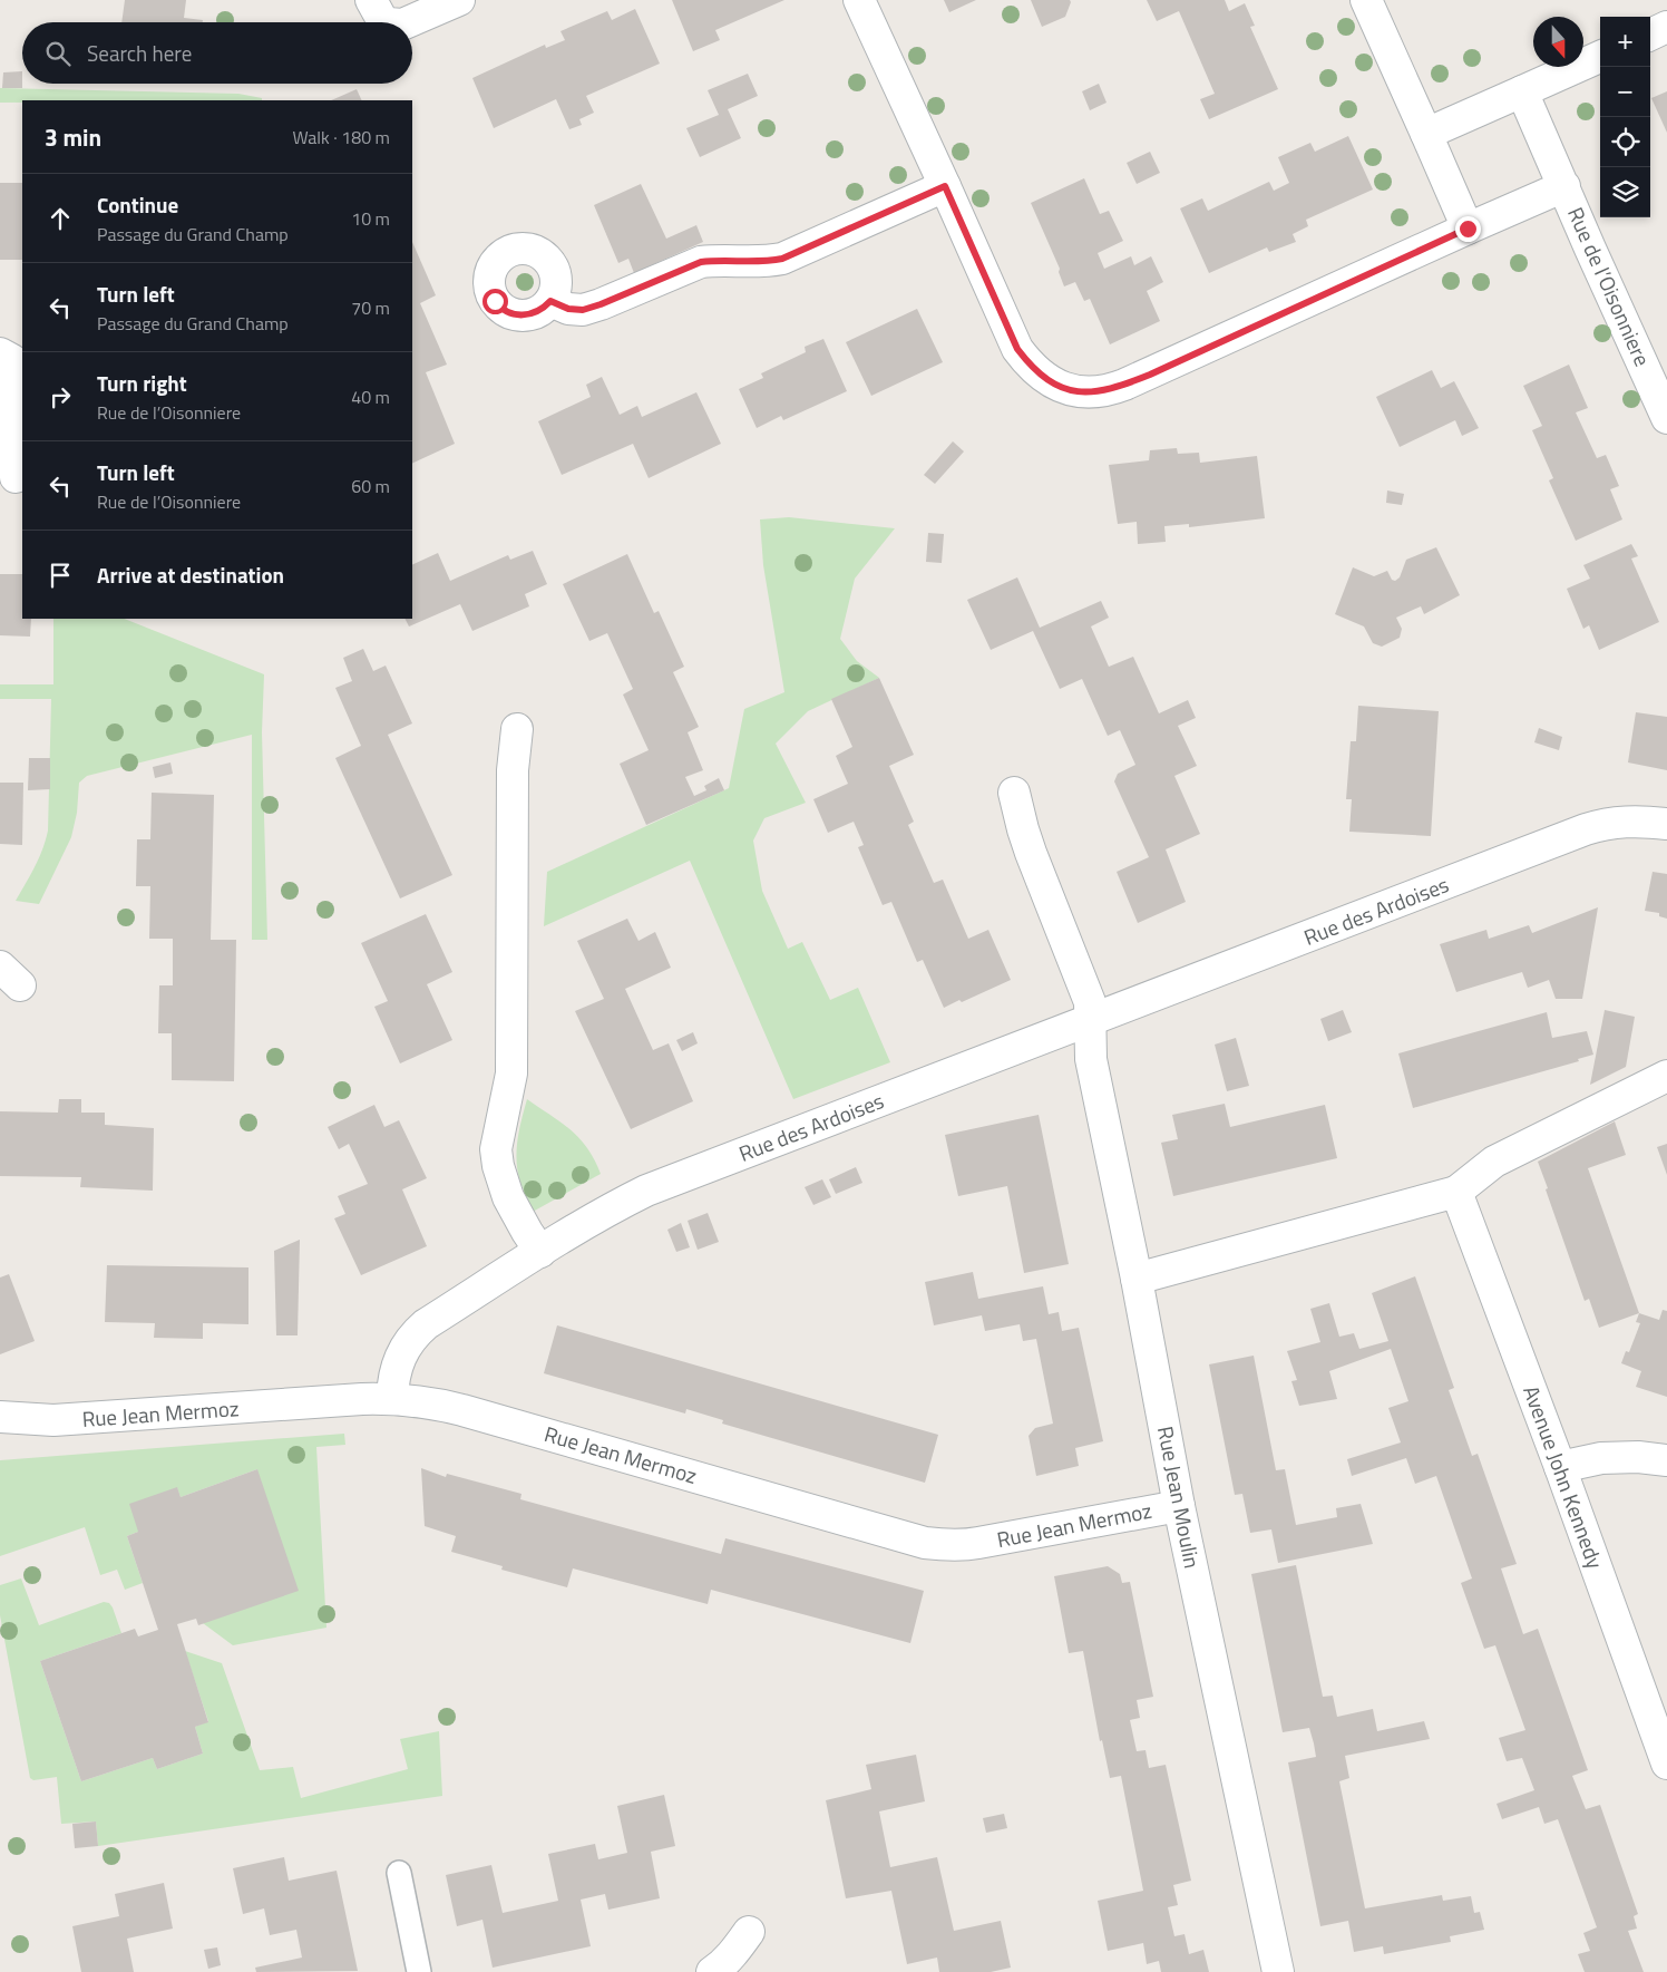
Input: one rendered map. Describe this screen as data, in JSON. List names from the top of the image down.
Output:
{
  "streets": {
    "street": [
      "Rue de l’Oisonniere",
      "Rue des Ardoises",
      "Rue Jean Mermoz",
      "Avenue John Kennedy",
      "Rue Jean Moulin"
    ]
  },
  "crossings": [
    ["Rue des Ardoises", "Rue Jean Mermoz"],
    ["Rue des Ardoises", "Rue Jean Moulin"],
    ["Rue Jean Mermoz", "Rue Jean Moulin"]
  ],
  "north": "bottom",
  "page": {
    "map_buttons": ["+", "−"],
    "search": "Search here",
    "heading": ["3 min", "Walk · 180 m"],
    "list": [
      ["Continue", "Passage du Grand Champ", "10 m"],
      ["Turn left", "Passage du Grand Champ", "70 m"],
      ["Turn right", "Rue de l’Oisonniere", "40 m"],
      ["Turn left", "Rue de l’Oisonniere", "60 m"],
      "Arrive at destination"
    ]
  }
}
